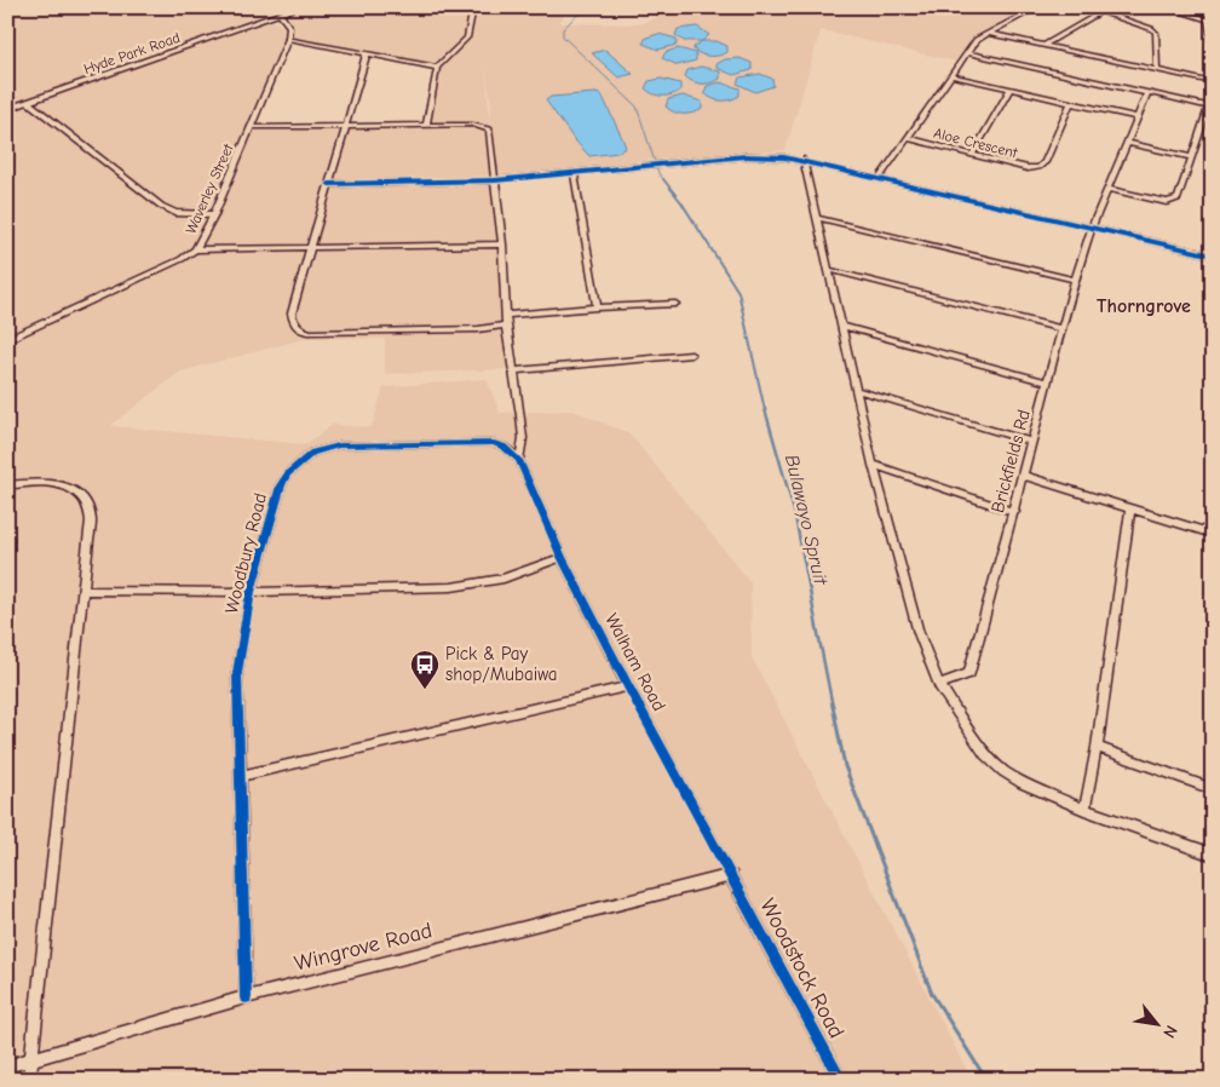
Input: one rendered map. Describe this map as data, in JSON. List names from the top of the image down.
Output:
{
  "streets": {
    "street": [
      "Hyde Park Road",
      "Aloe Crescent",
      "Waverley Street",
      "Brickfields Rd",
      "Woodbury Road",
      "Walham Road",
      "Wingrove Road",
      "Woodstock Road"
    ]
  },
  "crossings": [
    ["Woodbury Road", "Walham Road"],
    ["Woodbury Road", "Wingrove Road"],
    ["Walham Road", "Wingrove Road"],
    ["Walham Road", "Woodstock Road"],
    ["Wingrove Road", "Woodstock Road"]
  ],
  "districts": ["Thorngrove"],
  "water": ["Bulawayo Spruit"],
  "places": {
    "bus stop": ["Pick & Pay shop/Mubaiwa"]
  },
  "north": "bottom right"
}
